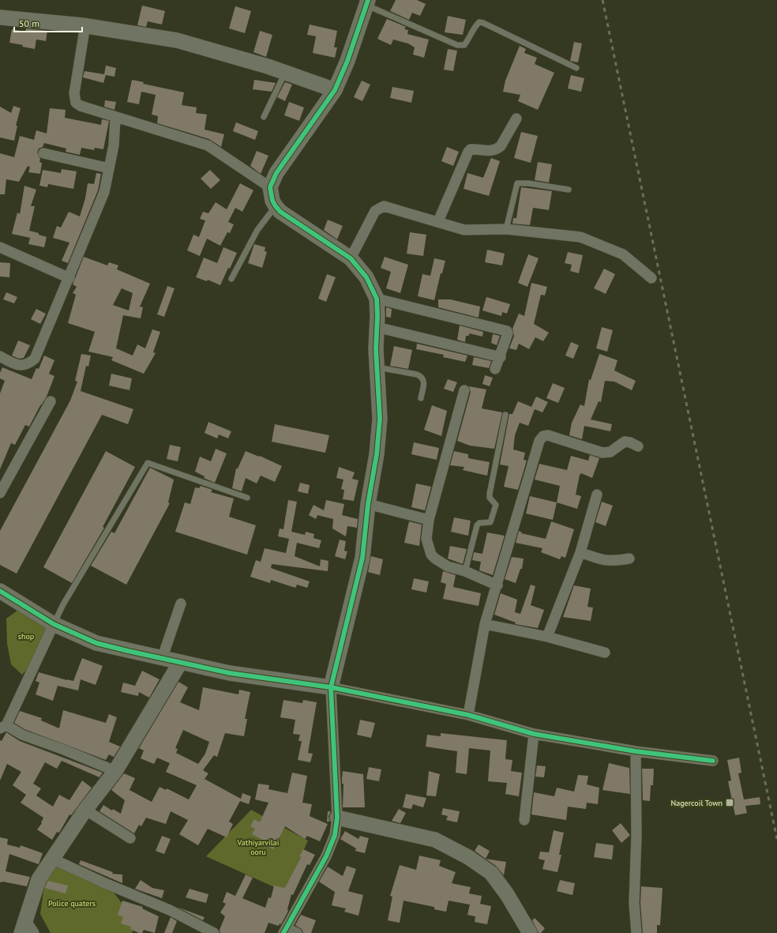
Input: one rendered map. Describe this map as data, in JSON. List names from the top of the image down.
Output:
{
  "parks": ["shop", "Vathiyarvilai ooru", "Police quaters"],
  "places": {
    "transit": ["Nagercoil Town"]
  },
  "scale_bar": "50 m"
}
